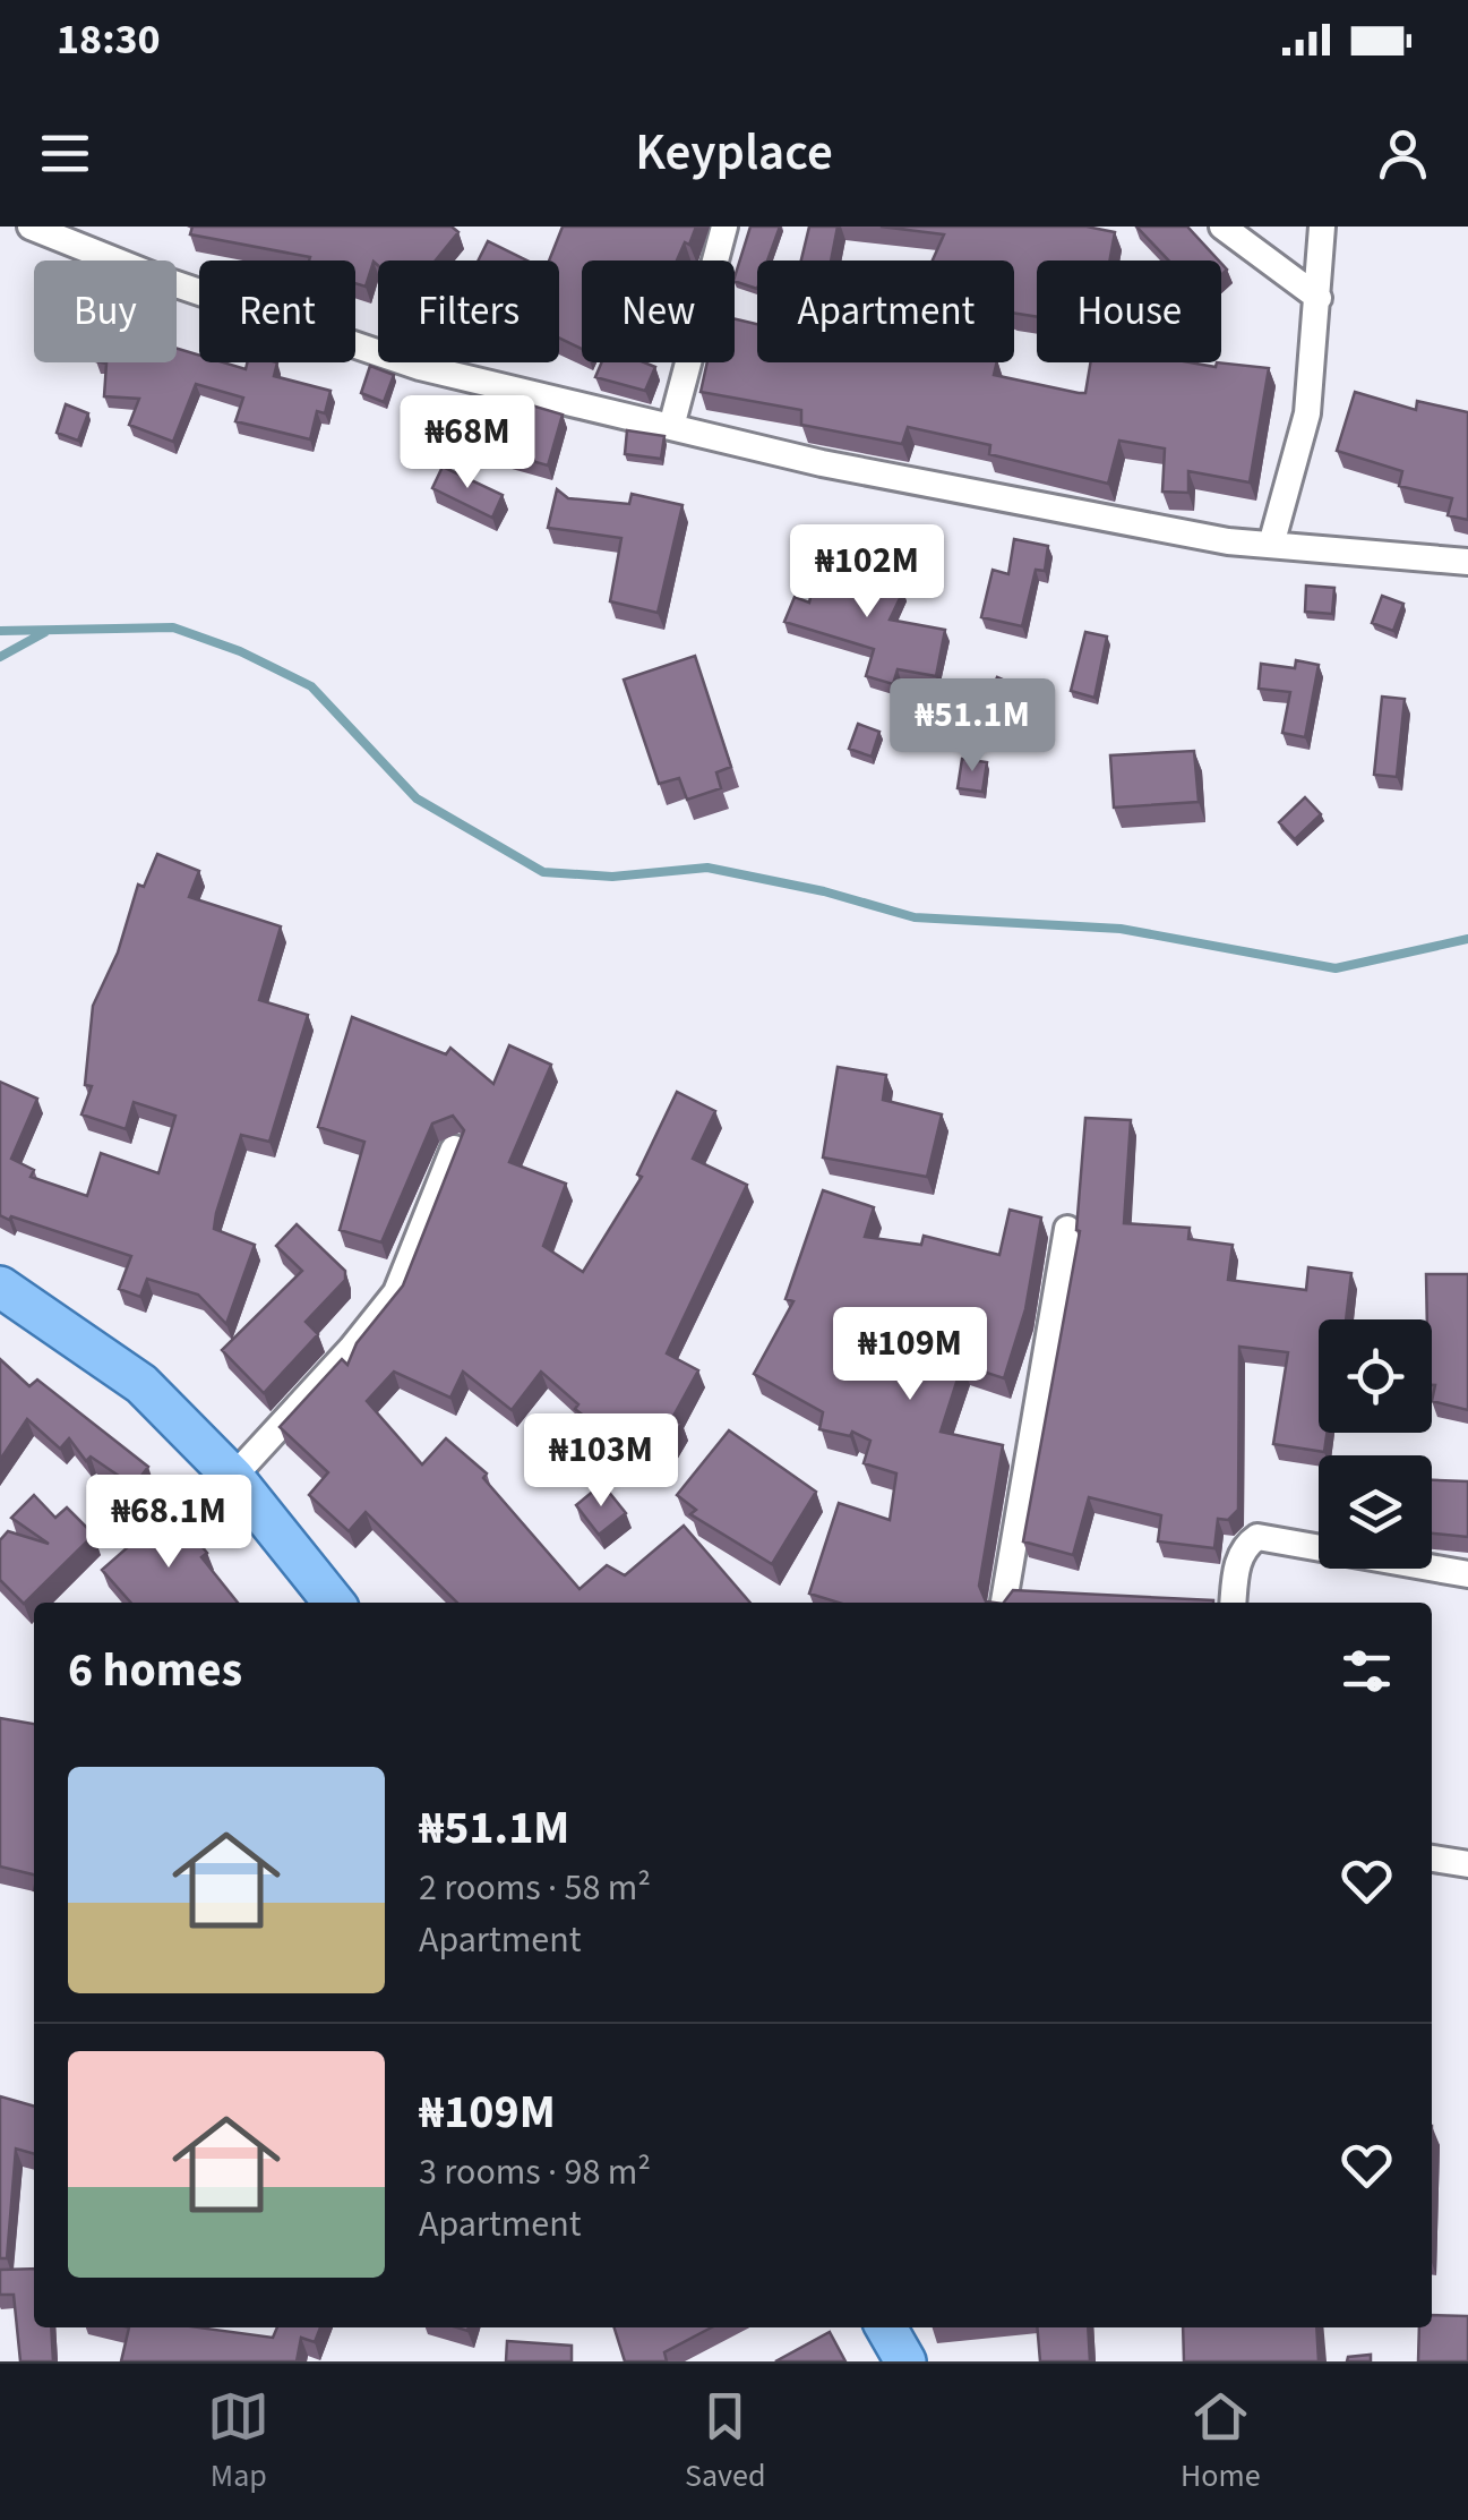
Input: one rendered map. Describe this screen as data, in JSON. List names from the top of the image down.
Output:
{
  "page": {
    "status": "18:30",
    "header": "Keyplace",
    "chip": [
      "Buy",
      "Rent",
      "Filters",
      "New",
      "Apartment",
      "House"
    ],
    "price": [
      "₦68M",
      "₦102M",
      "₦51.1M",
      "₦109M",
      "₦103M",
      "₦68.1M"
    ],
    "heading": "6 homes",
    "list": [
      {
        "name": "₦51.1M",
        "note": "2 rooms · 58 m² · Apartment"
      },
      {
        "name": "₦109M",
        "note": "3 rooms · 98 m² · Apartment"
      }
    ],
    "tabs": ["Map", "Saved", "Home"]
  }
}
